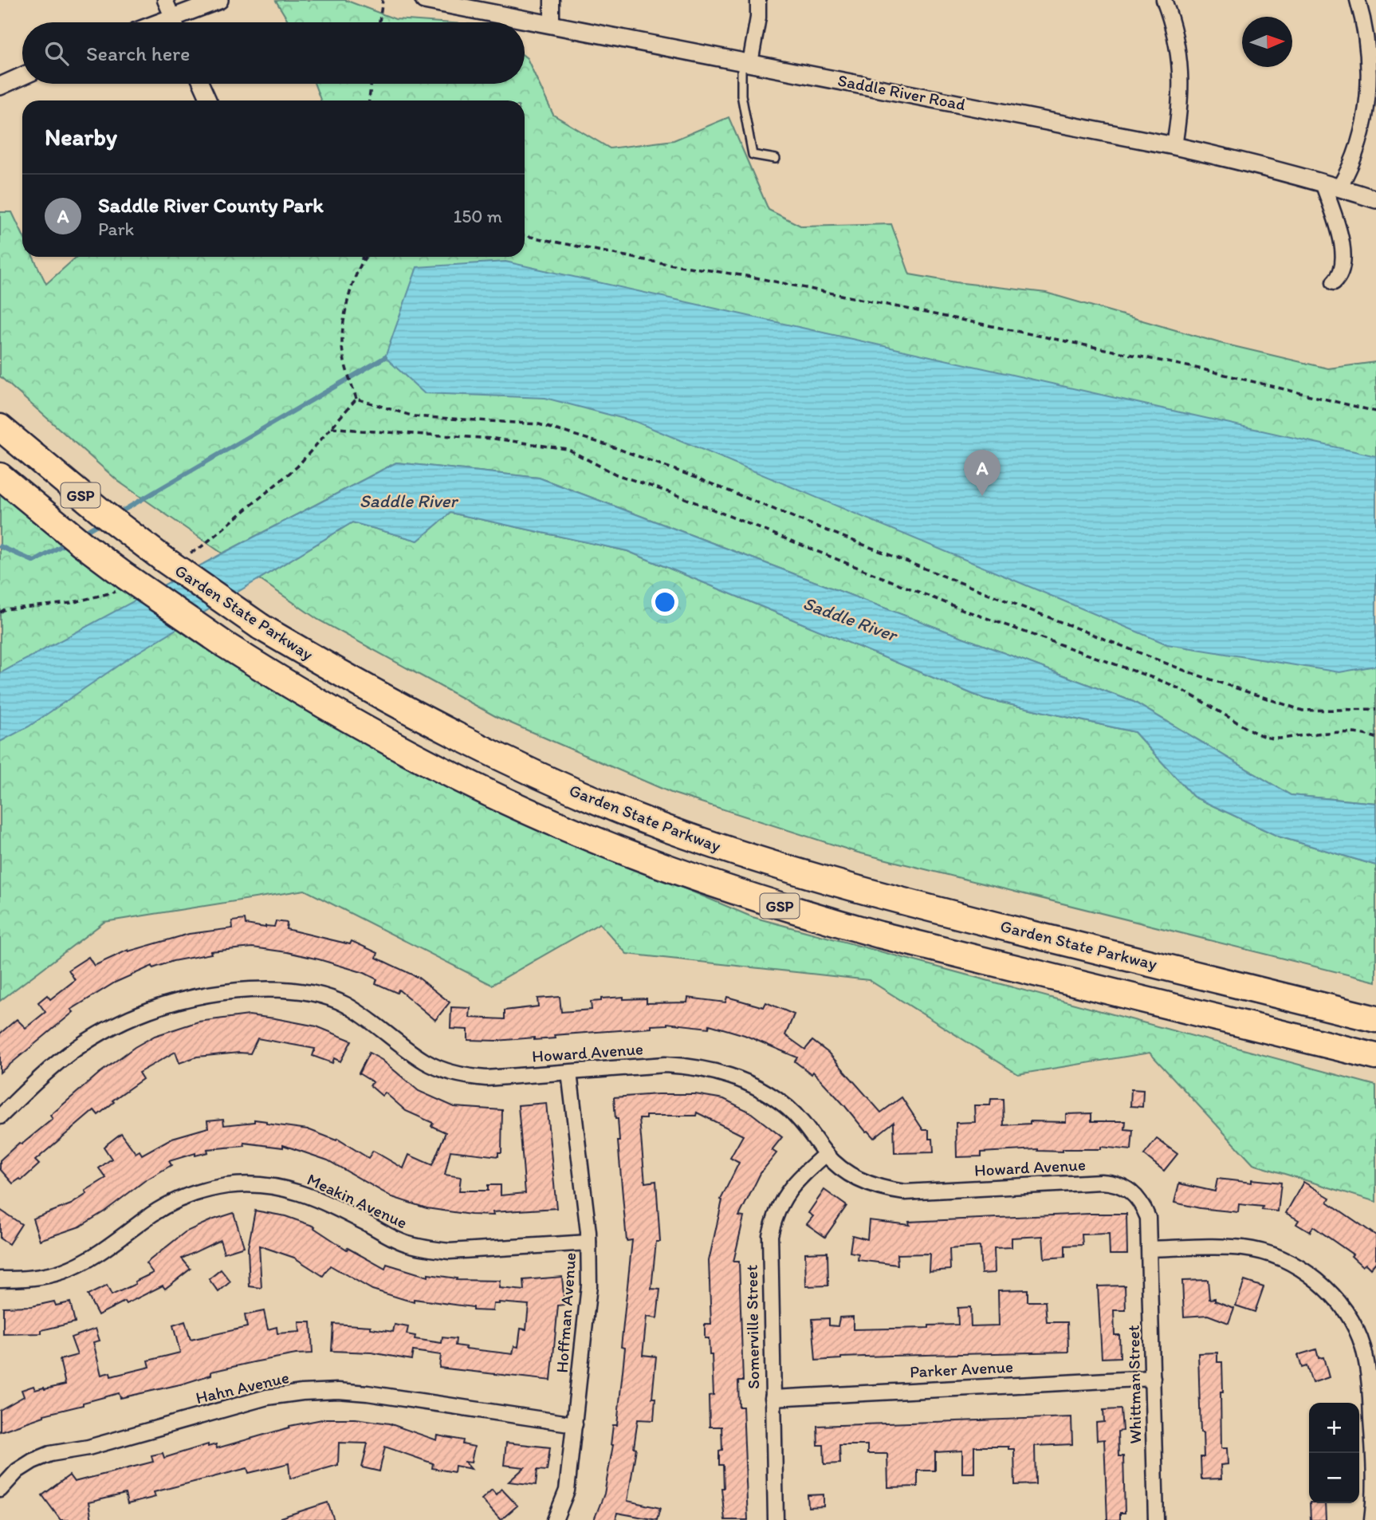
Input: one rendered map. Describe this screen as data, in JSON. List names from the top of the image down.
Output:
{
  "streets": {
    "highway": ["GSP", "Garden State Parkway"],
    "street": [
      "Saddle River Road",
      "Howard Avenue",
      "Meakin Avenue",
      "Hoffman Avenue",
      "Somerville Street",
      "Parker Avenue",
      "Whittman Street",
      "Hahn Avenue"
    ]
  },
  "crossings": [
    ["Howard Avenue", "Hoffman Avenue"],
    ["Howard Avenue", "Somerville Street"],
    ["Howard Avenue", "Whittman Street"],
    ["Meakin Avenue", "Hoffman Avenue"],
    ["Hoffman Avenue", "Hahn Avenue"],
    ["Somerville Street", "Parker Avenue"],
    ["Parker Avenue", "Whittman Street"]
  ],
  "water": ["Saddle River"],
  "north": "right",
  "page": {
    "search": "Search here",
    "heading": "Nearby",
    "list": [
      {
        "mark": "A",
        "name": "Saddle River County Park",
        "note": "Park",
        "value": "150 m"
      }
    ],
    "pins": "A",
    "map_buttons": ["+", "−"]
  }
}
